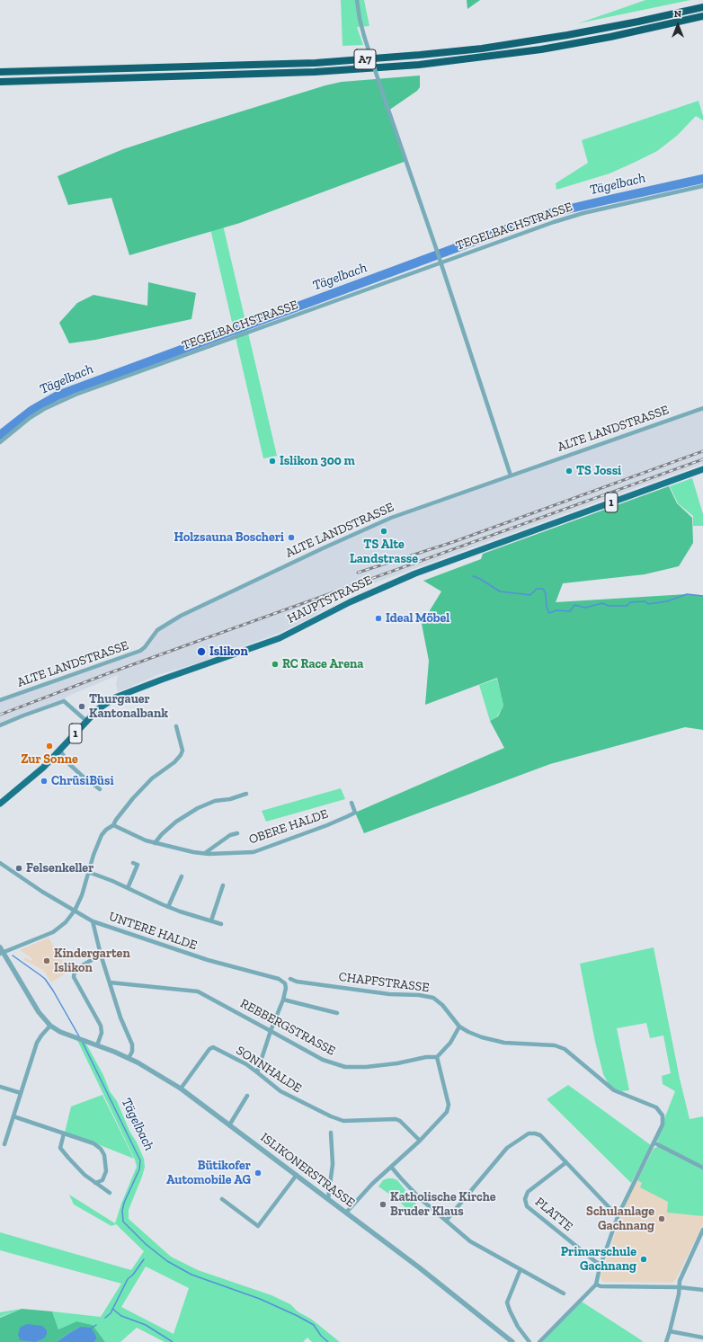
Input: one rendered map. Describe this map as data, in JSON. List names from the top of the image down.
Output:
{
  "streets": {
    "highway": ["A7"],
    "main road": ["1", "HAUPTSTRASSE"],
    "street": [
      "TEGELBACHSTRASSE",
      "ALTE LANDSTRASSE",
      "OBERE HALDE",
      "UNTERE HALDE",
      "CHAPFSTRASSE",
      "REBBERGSTRASSE",
      "SONNHALDE",
      "ISLIKONERSTRASSE",
      "PLATTE"
    ]
  },
  "crossings": [
    ["CHAPFSTRASSE", "PLATTE"],
    ["SONNHALDE", "ISLIKONERSTRASSE"]
  ],
  "water": ["Tägelbach"],
  "places": [
    "Islikon 300 m",
    "TS Jossi",
    "TS Alte Landstrasse",
    "Holzsauna Boscheri",
    "Ideal Möbel",
    "Islikon",
    "RC Race Arena",
    "Thurgauer Kantonalbank",
    "Zur Sonne",
    "ChrüsiBüsi",
    "Felsenkeller",
    "Kindergarten Islikon",
    "Bütikofer Automobile AG",
    "Katholische Kirche Bruder Klaus",
    "Schulanlage Gachnang",
    "Primarschule Gachnang"
  ],
  "north": "top"
}
